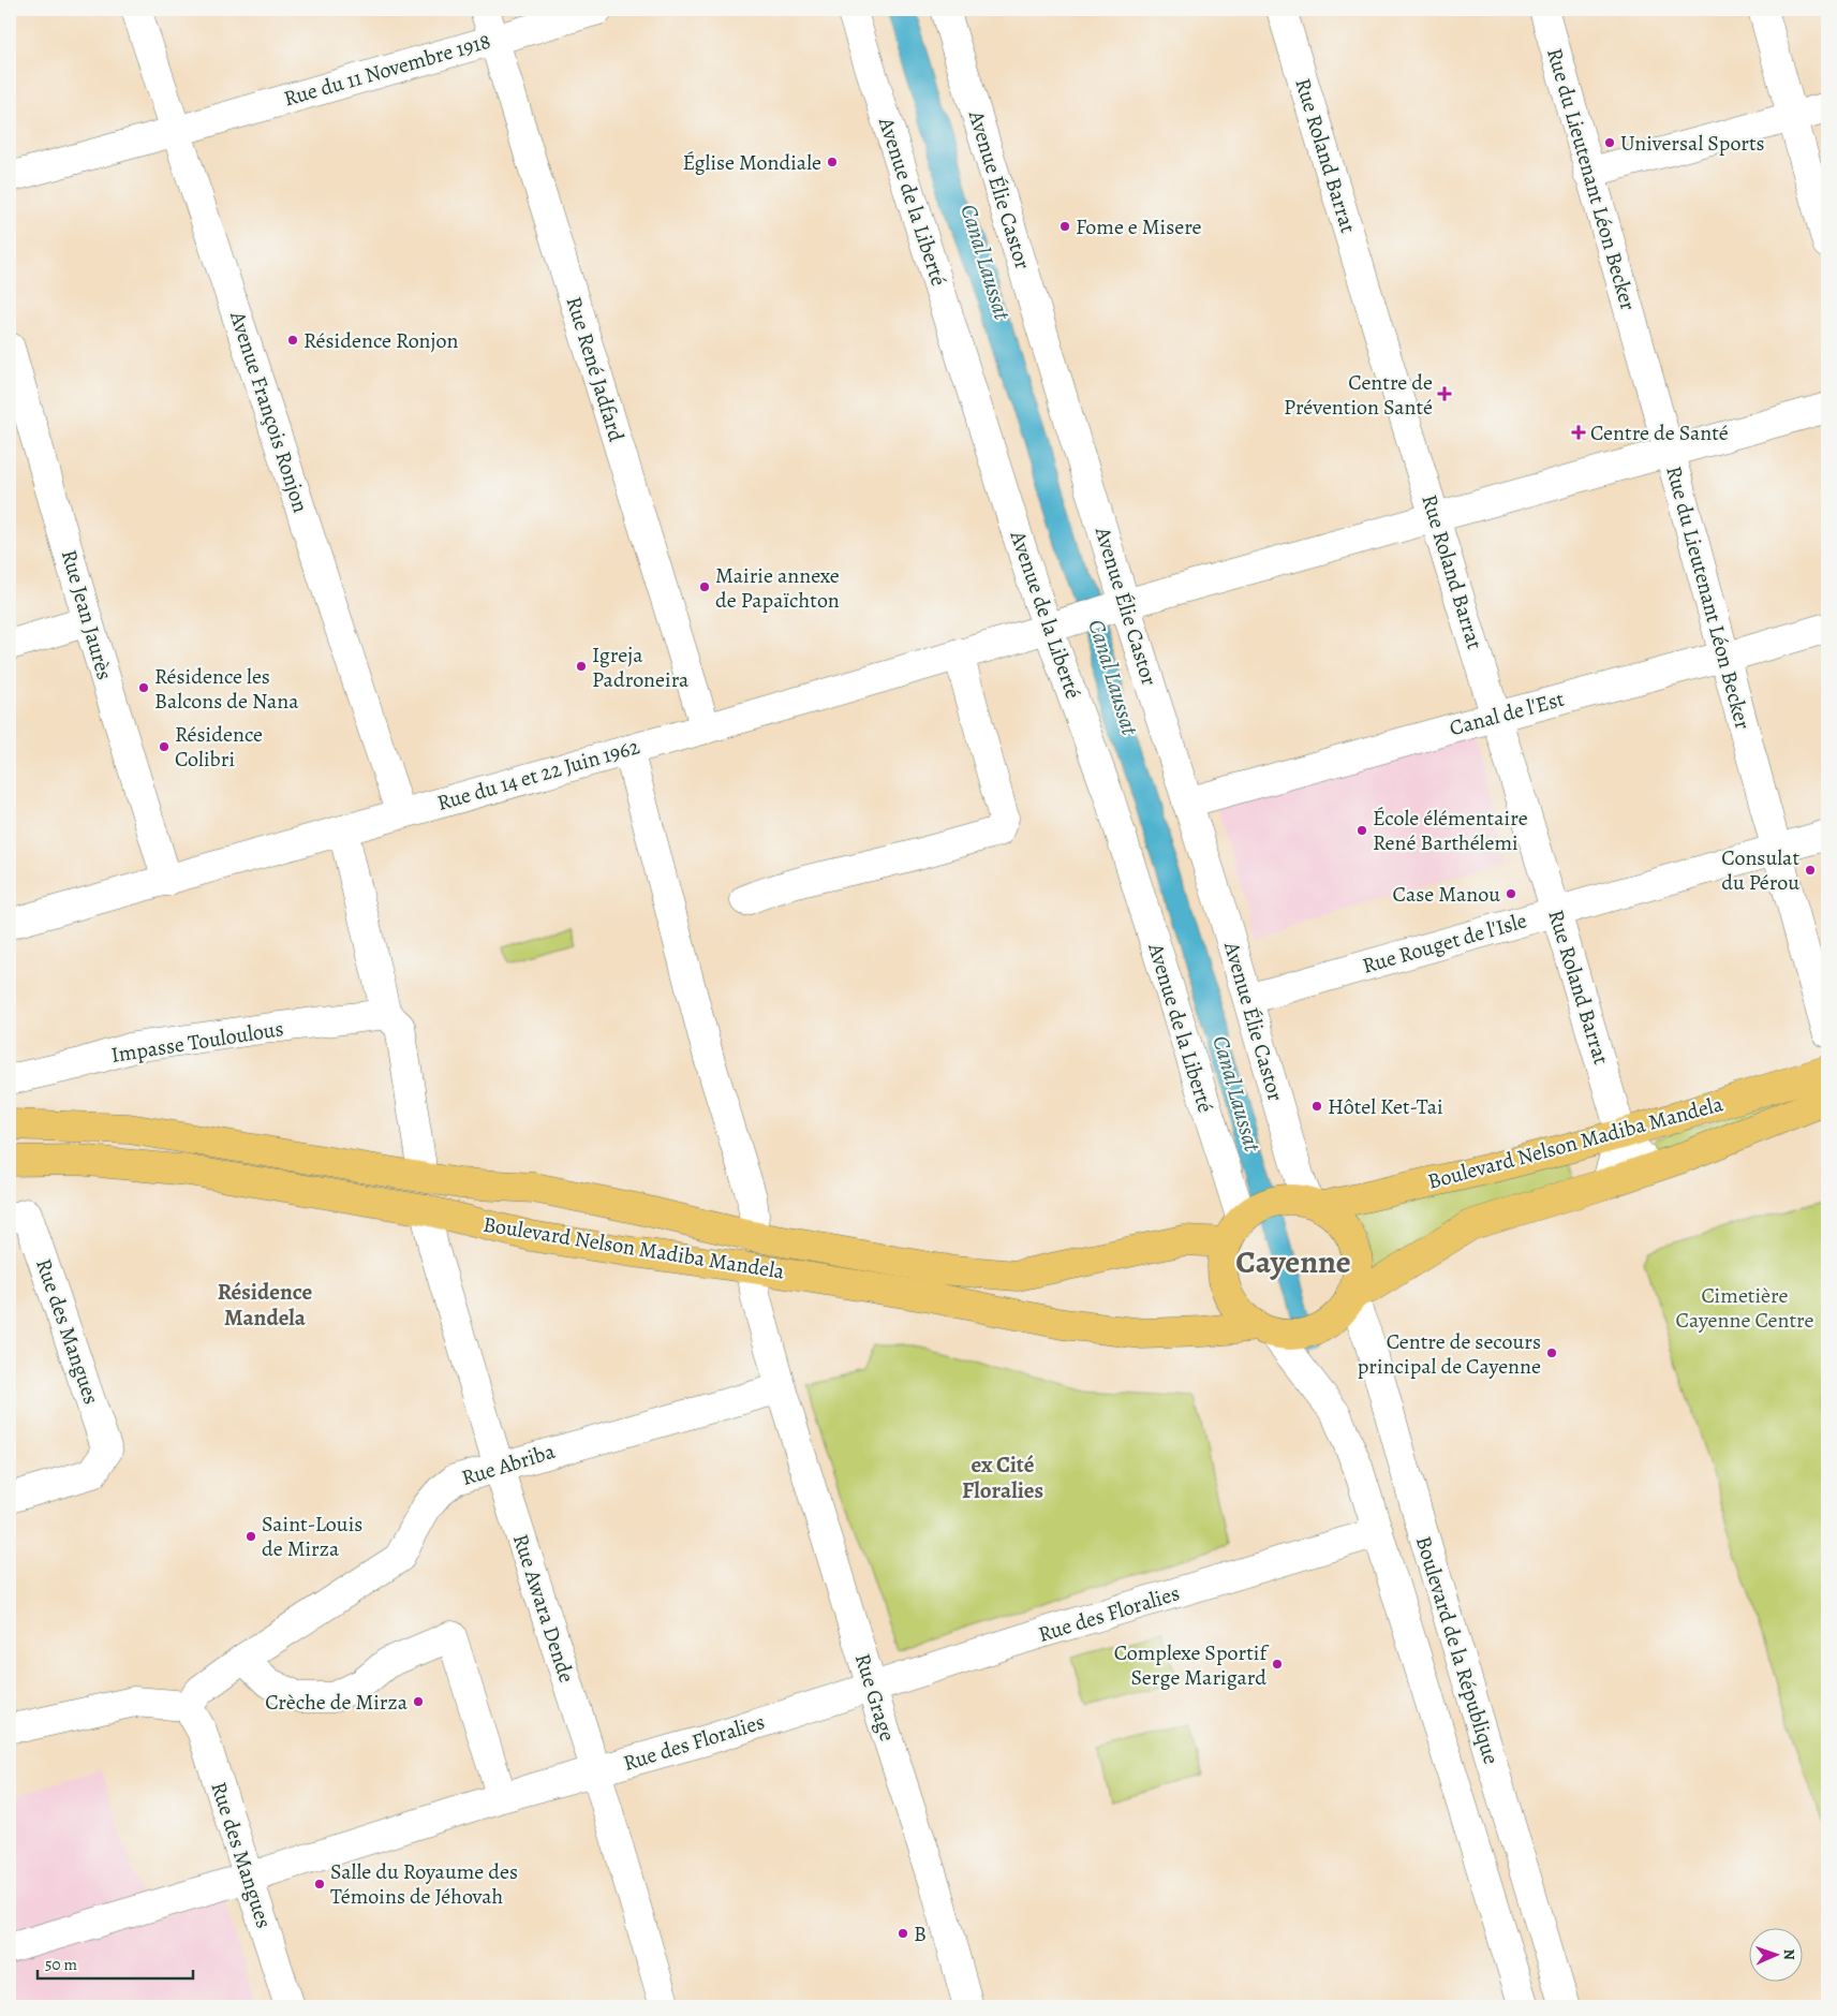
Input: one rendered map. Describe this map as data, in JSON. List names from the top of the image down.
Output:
{
  "streets": {
    "main road": ["Boulevard Nelson Madiba Mandela"],
    "street": [
      "Rue du 11 Novembre 1918",
      "Rue Roland Barrat",
      "Rue du Lieutenant Léon Becker",
      "Avenue Élie Castor",
      "Avenue de la Liberté",
      "Rue René Jadfard",
      "Avenue François Ronjon",
      "Rue Jean Jaurès",
      "Canal de l'Est",
      "Rue du 14 et 22 Juin 1962",
      "Rue Rouget de l'Isle",
      "Impasse Touloulous",
      "Rue des Mangues",
      "Rue Abriba",
      "Rue Awara Dende",
      "Rue des Floralies",
      "Boulevard de la République",
      "Rue Grage"
    ]
  },
  "crossings": [
    ["Rue du 11 Novembre 1918", "Rue René Jadfard"],
    ["Rue du 11 Novembre 1918", "Avenue François Ronjon"],
    ["Rue Roland Barrat", "Canal de l'Est"],
    ["Rue Roland Barrat", "Rue du 14 et 22 Juin 1962"],
    ["Rue Roland Barrat", "Rue Rouget de l'Isle"],
    ["Rue Roland Barrat", "Boulevard Nelson Madiba Mandela"],
    ["Rue du Lieutenant Léon Becker", "Canal de l'Est"],
    ["Rue du Lieutenant Léon Becker", "Rue du 14 et 22 Juin 1962"],
    ["Rue du Lieutenant Léon Becker", "Rue Rouget de l'Isle"],
    ["Avenue Élie Castor", "Avenue de la Liberté"],
    ["Avenue Élie Castor", "Canal de l'Est"],
    ["Avenue Élie Castor", "Rue du 14 et 22 Juin 1962"],
    ["Avenue Élie Castor", "Rue Rouget de l'Isle"],
    ["Avenue Élie Castor", "Boulevard Nelson Madiba Mandela"],
    ["Avenue Élie Castor", "Boulevard de la République"],
    ["Avenue de la Liberté", "Rue du 14 et 22 Juin 1962"],
    ["Avenue de la Liberté", "Boulevard Nelson Madiba Mandela"],
    ["Avenue de la Liberté", "Boulevard de la République"],
    ["Rue René Jadfard", "Rue du 14 et 22 Juin 1962"],
    ["Avenue François Ronjon", "Rue du 14 et 22 Juin 1962"],
    ["Rue Jean Jaurès", "Rue du 14 et 22 Juin 1962"],
    ["Boulevard Nelson Madiba Mandela", "Rue Awara Dende"],
    ["Boulevard Nelson Madiba Mandela", "Boulevard de la République"],
    ["Boulevard Nelson Madiba Mandela", "Rue Grage"],
    ["Rue des Mangues", "Rue Abriba"],
    ["Rue des Mangues", "Rue des Floralies"],
    ["Rue Abriba", "Rue Awara Dende"],
    ["Rue Abriba", "Rue Grage"],
    ["Rue Awara Dende", "Rue des Floralies"],
    ["Rue des Floralies", "Boulevard de la République"],
    ["Rue des Floralies", "Rue Grage"]
  ],
  "districts": ["Cayenne", "Résidence Mandela", "ex Cité Floralies"],
  "water": ["Canal Laussat"],
  "parks": ["Cimetière Cayenne Centre"],
  "places": {
    "other": [
      "Universal Sports",
      "Église Mondiale",
      "Fome e Misere",
      "Résidence Ronjon",
      "Mairie annexe de Papaïchton",
      "Igreja Padroneira",
      "Résidence les Balcons de Nana",
      "Résidence Colibri",
      "École élémentaire René Barthélemi",
      "Consulat du Pérou",
      "Case Manou",
      "Hôtel Ket-Tai",
      "Centre de secours principal de Cayenne",
      "Saint-Louis de Mirza",
      "Complexe Sportif Serge Marigard",
      "Crèche de Mirza",
      "Salle du Royaume des Témoins de Jéhovah",
      "B"
    ],
    "health": ["Centre de Prévention Santé", "Centre de Santé"]
  },
  "scale_bar": "50 m",
  "north": "right"
}
